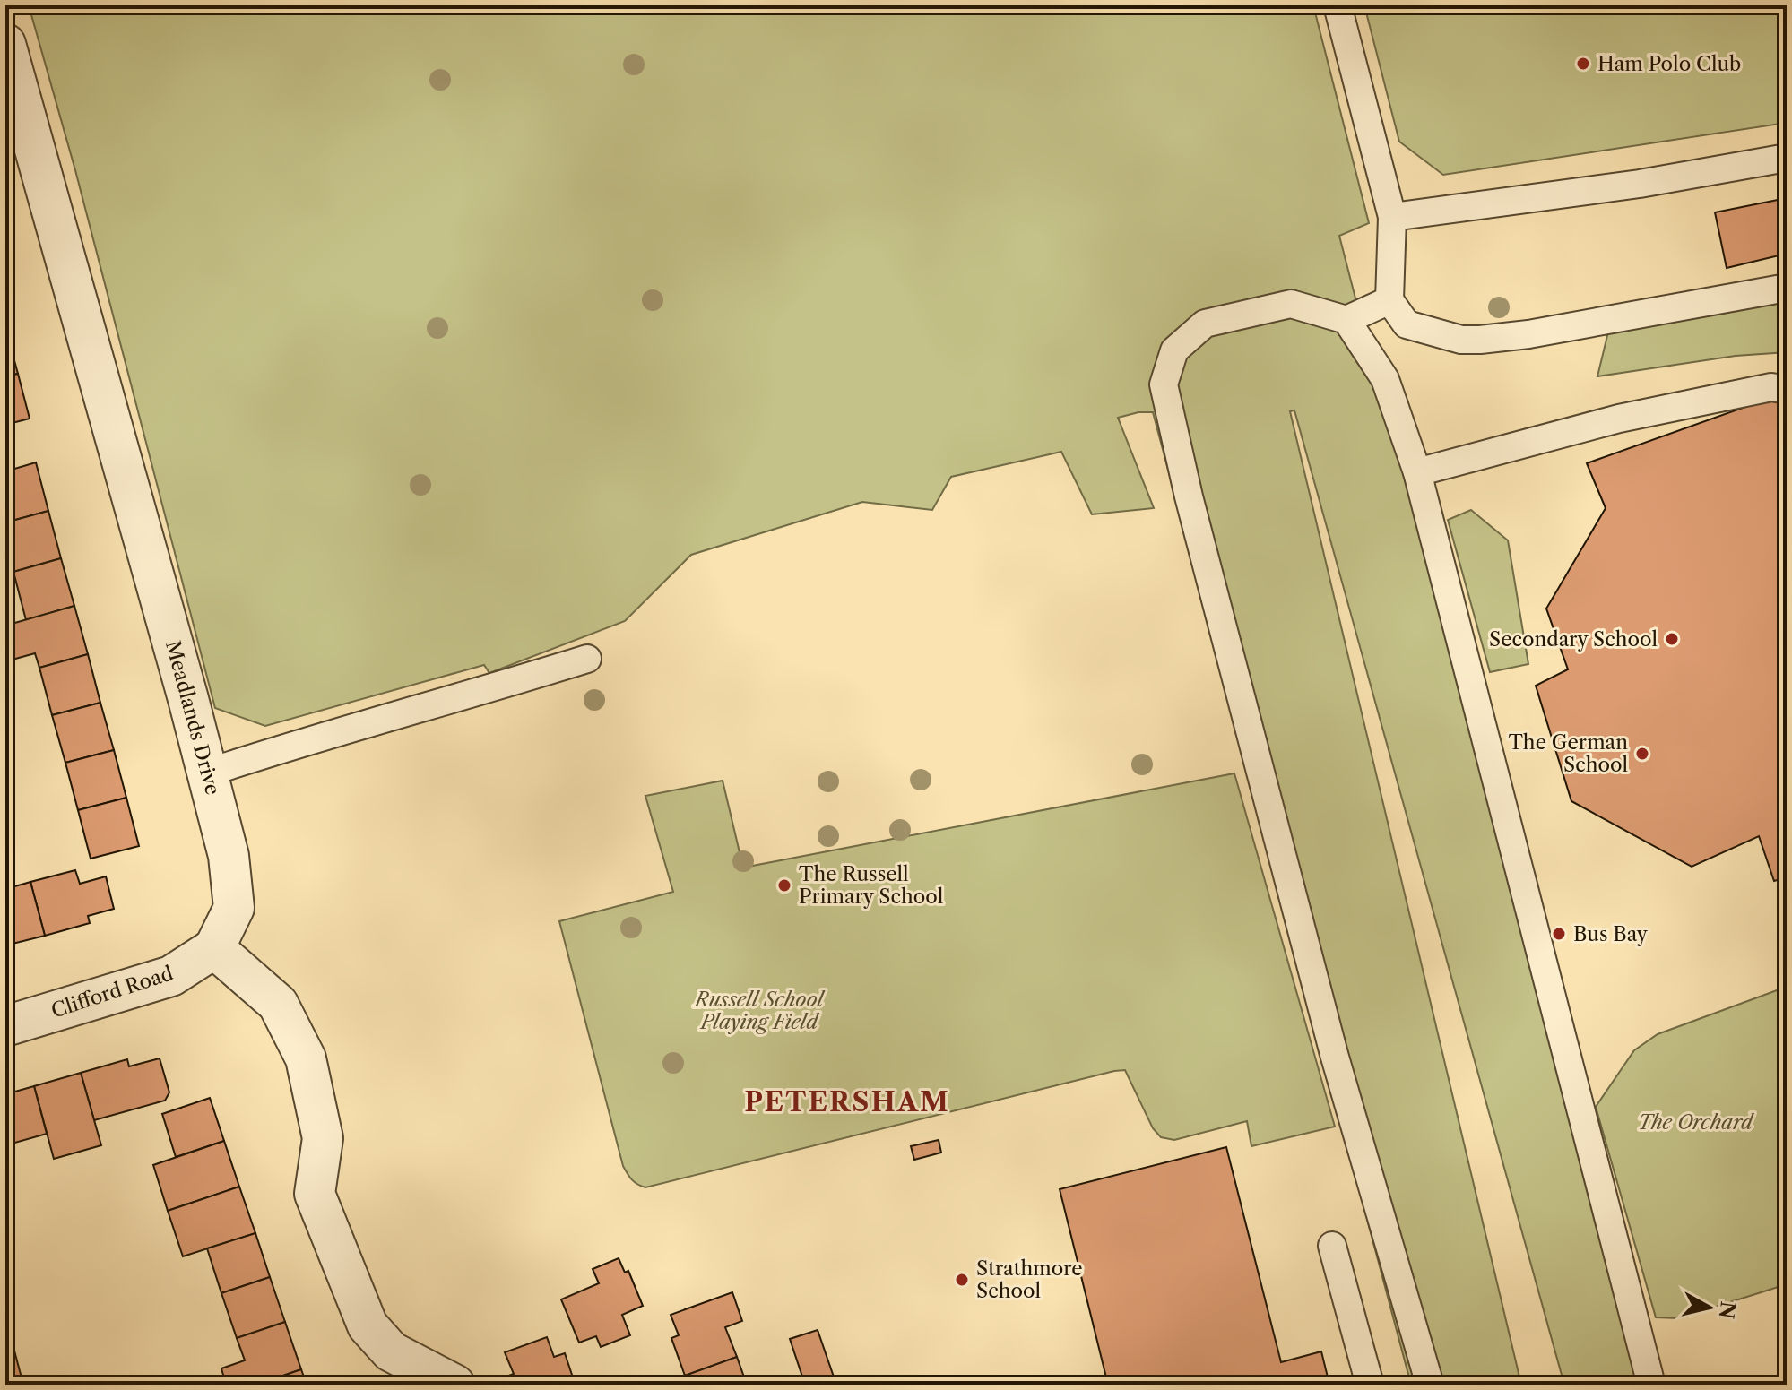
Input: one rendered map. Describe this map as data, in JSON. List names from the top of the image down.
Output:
{
  "streets": {
    "street": ["Meadlands Drive", "Clifford Road"]
  },
  "crossings": [
    ["Meadlands Drive", "Clifford Road"]
  ],
  "districts": ["PETERSHAM"],
  "parks": ["Russell School Playing Field", "The Orchard"],
  "places": [
    "Ham Polo Club",
    "Secondary School",
    "The German School",
    "The Russell Primary School",
    "Bus Bay",
    "Strathmore School"
  ],
  "north": "right"
}
